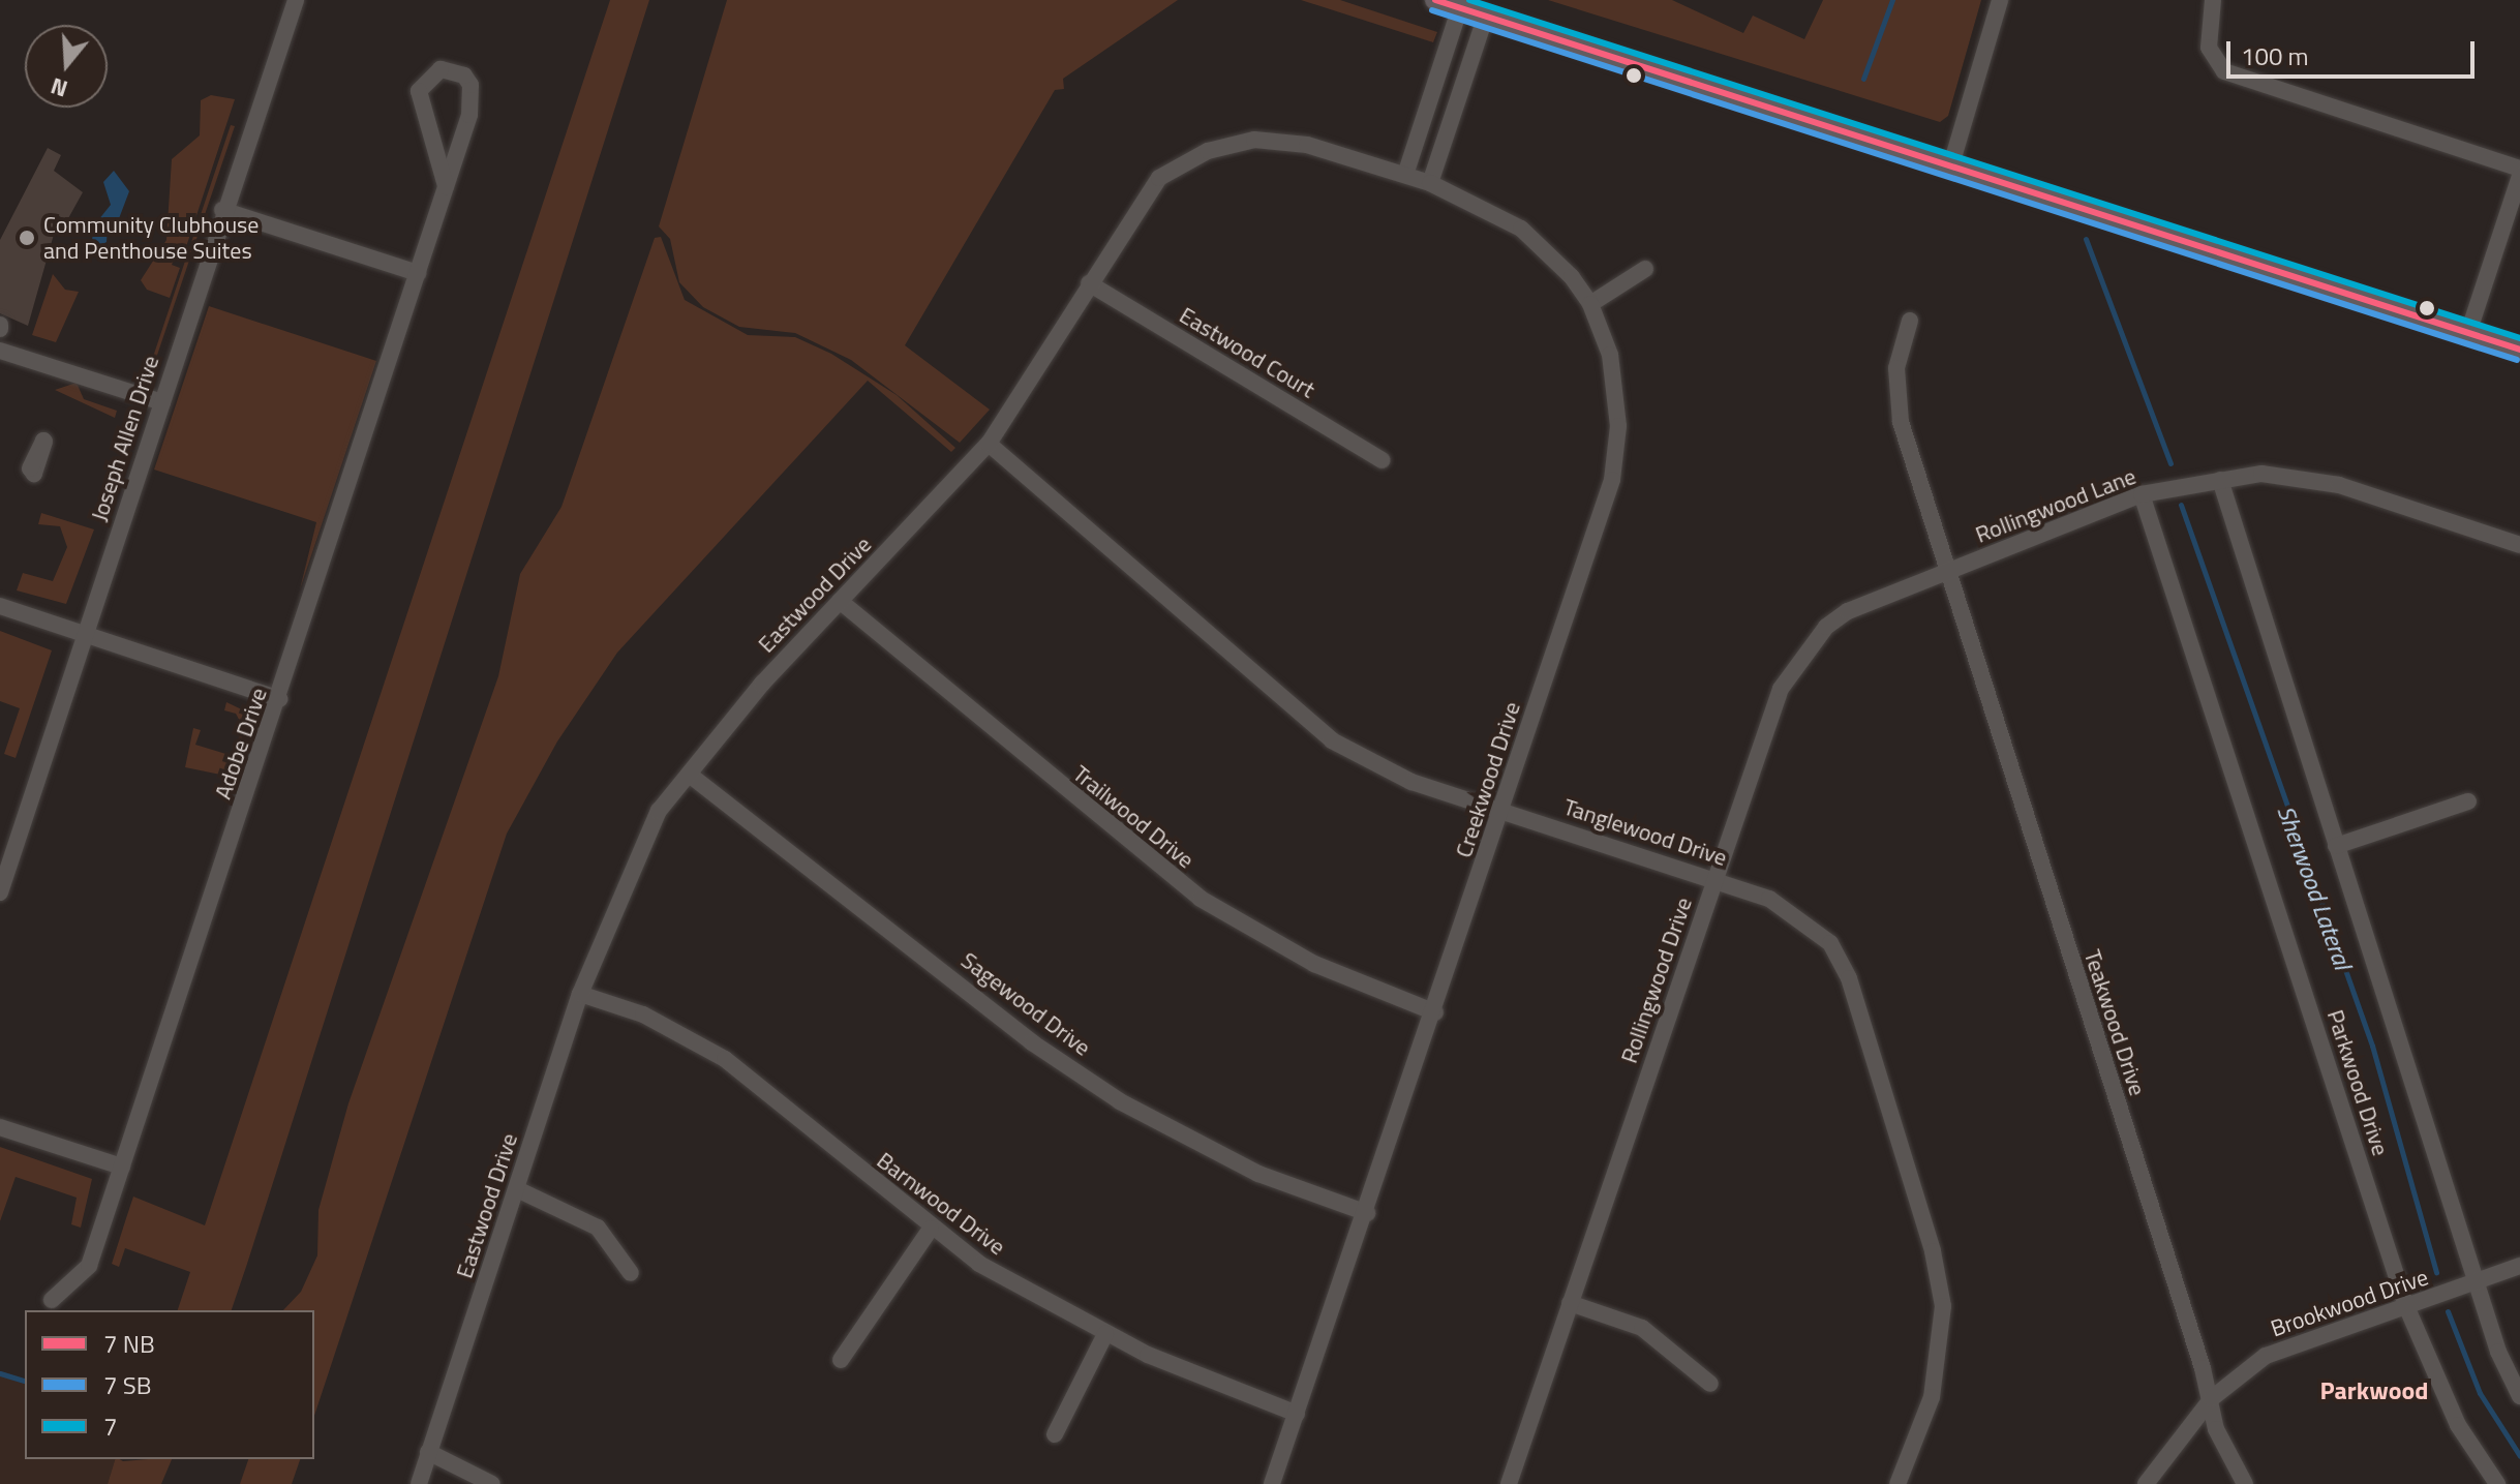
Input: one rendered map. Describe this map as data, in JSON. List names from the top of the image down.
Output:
{
  "streets": {
    "street": [
      "Eastwood Court",
      "Joseph Allen Drive",
      "Rollingwood Lane",
      "Eastwood Drive",
      "Adobe Drive",
      "Creekwood Drive",
      "Trailwood Drive",
      "Tanglewood Drive",
      "Rollingwood Drive",
      "Sagewood Drive",
      "Teakwood Drive",
      "Parkwood Drive",
      "Barnwood Drive",
      "Brookwood Drive"
    ]
  },
  "crossings": [
    ["Eastwood Court", "Eastwood Drive"],
    ["Rollingwood Lane", "Rollingwood Drive"],
    ["Rollingwood Lane", "Teakwood Drive"],
    ["Rollingwood Lane", "Parkwood Drive"],
    ["Eastwood Drive", "Creekwood Drive"],
    ["Eastwood Drive", "Trailwood Drive"],
    ["Eastwood Drive", "Tanglewood Drive"],
    ["Eastwood Drive", "Sagewood Drive"],
    ["Eastwood Drive", "Barnwood Drive"],
    ["Creekwood Drive", "Trailwood Drive"],
    ["Creekwood Drive", "Tanglewood Drive"],
    ["Creekwood Drive", "Sagewood Drive"],
    ["Creekwood Drive", "Barnwood Drive"],
    ["Tanglewood Drive", "Rollingwood Drive"],
    ["Rollingwood Drive", "Teakwood Drive"],
    ["Teakwood Drive", "Brookwood Drive"],
    ["Parkwood Drive", "Brookwood Drive"]
  ],
  "districts": ["Parkwood"],
  "water": ["Sherwood Lateral"],
  "places": ["Community Clubhouse and Penthouse Suites"],
  "lines": ["transit line 7"],
  "legend": ["7 NB", "7 SB", "7"],
  "scale_bar": "100 m",
  "north": "bottom"
}
